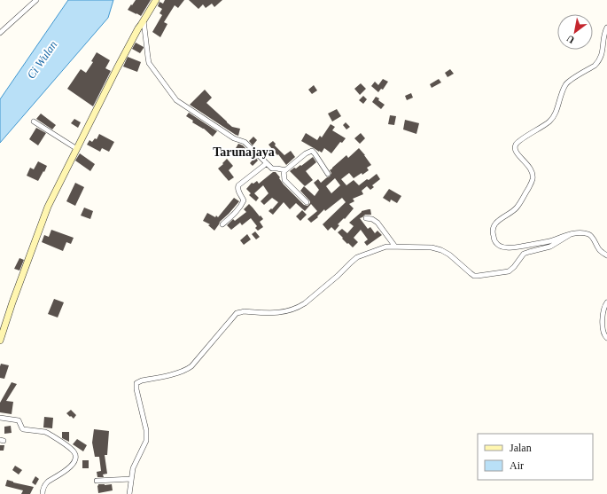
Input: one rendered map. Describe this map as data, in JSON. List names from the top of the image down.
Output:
{
  "districts": ["Tarunajaya"],
  "water": ["Ci Wulan"],
  "legend": ["Jalan", "Air"],
  "north": "bottom left"
}
